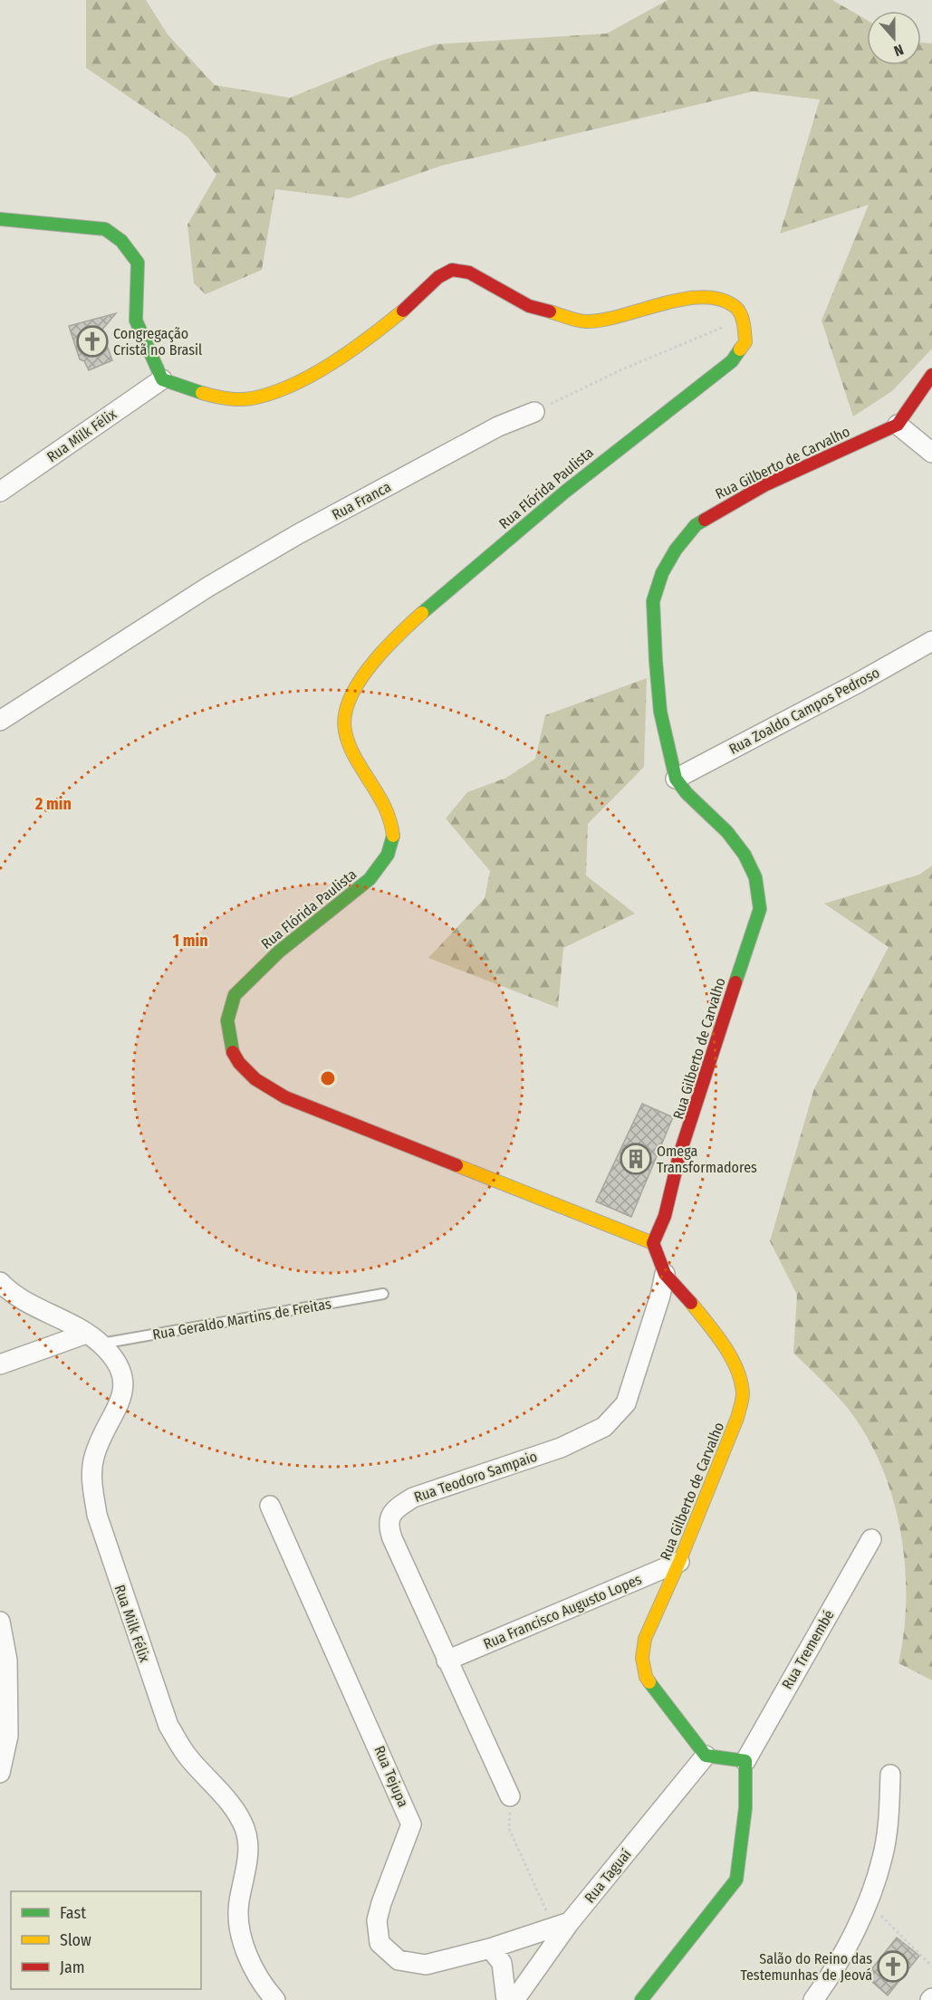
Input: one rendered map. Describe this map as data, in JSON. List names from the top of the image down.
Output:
{
  "streets": {
    "street": [
      "Rua Milk Félix",
      "Rua Gilberto de Carvalho",
      "Rua Flórida Paulista",
      "Rua Franca",
      "Rua Zoaldo Campos Pedroso",
      "Rua Teodoro Sampaio",
      "Rua Francisco Augusto Lopes",
      "Rua Tremembé",
      "Rua Tejupa",
      "Rua Taguaí"
    ],
    "lane": ["Rua Geraldo Martins de Freitas"]
  },
  "crossings": [
    ["Rua Milk Félix", "Rua Geraldo Martins de Freitas"],
    ["Rua Gilberto de Carvalho", "Rua Flórida Paulista"],
    ["Rua Gilberto de Carvalho", "Rua Zoaldo Campos Pedroso"],
    ["Rua Gilberto de Carvalho", "Rua Teodoro Sampaio"],
    ["Rua Gilberto de Carvalho", "Rua Francisco Augusto Lopes"],
    ["Rua Gilberto de Carvalho", "Rua Taguaí"],
    ["Rua Teodoro Sampaio", "Rua Francisco Augusto Lopes"],
    ["Rua Tejupa", "Rua Taguaí"]
  ],
  "places": {
    "church": ["Congregação Cristã no Brasil", "Salão do Reino das Testemunhas de Jeová"],
    "building": ["Omega Transformadores"]
  },
  "legend": ["Fast", "Slow", "Jam"],
  "north": "bottom",
  "rings": ["2 min", "1 min"]
}
